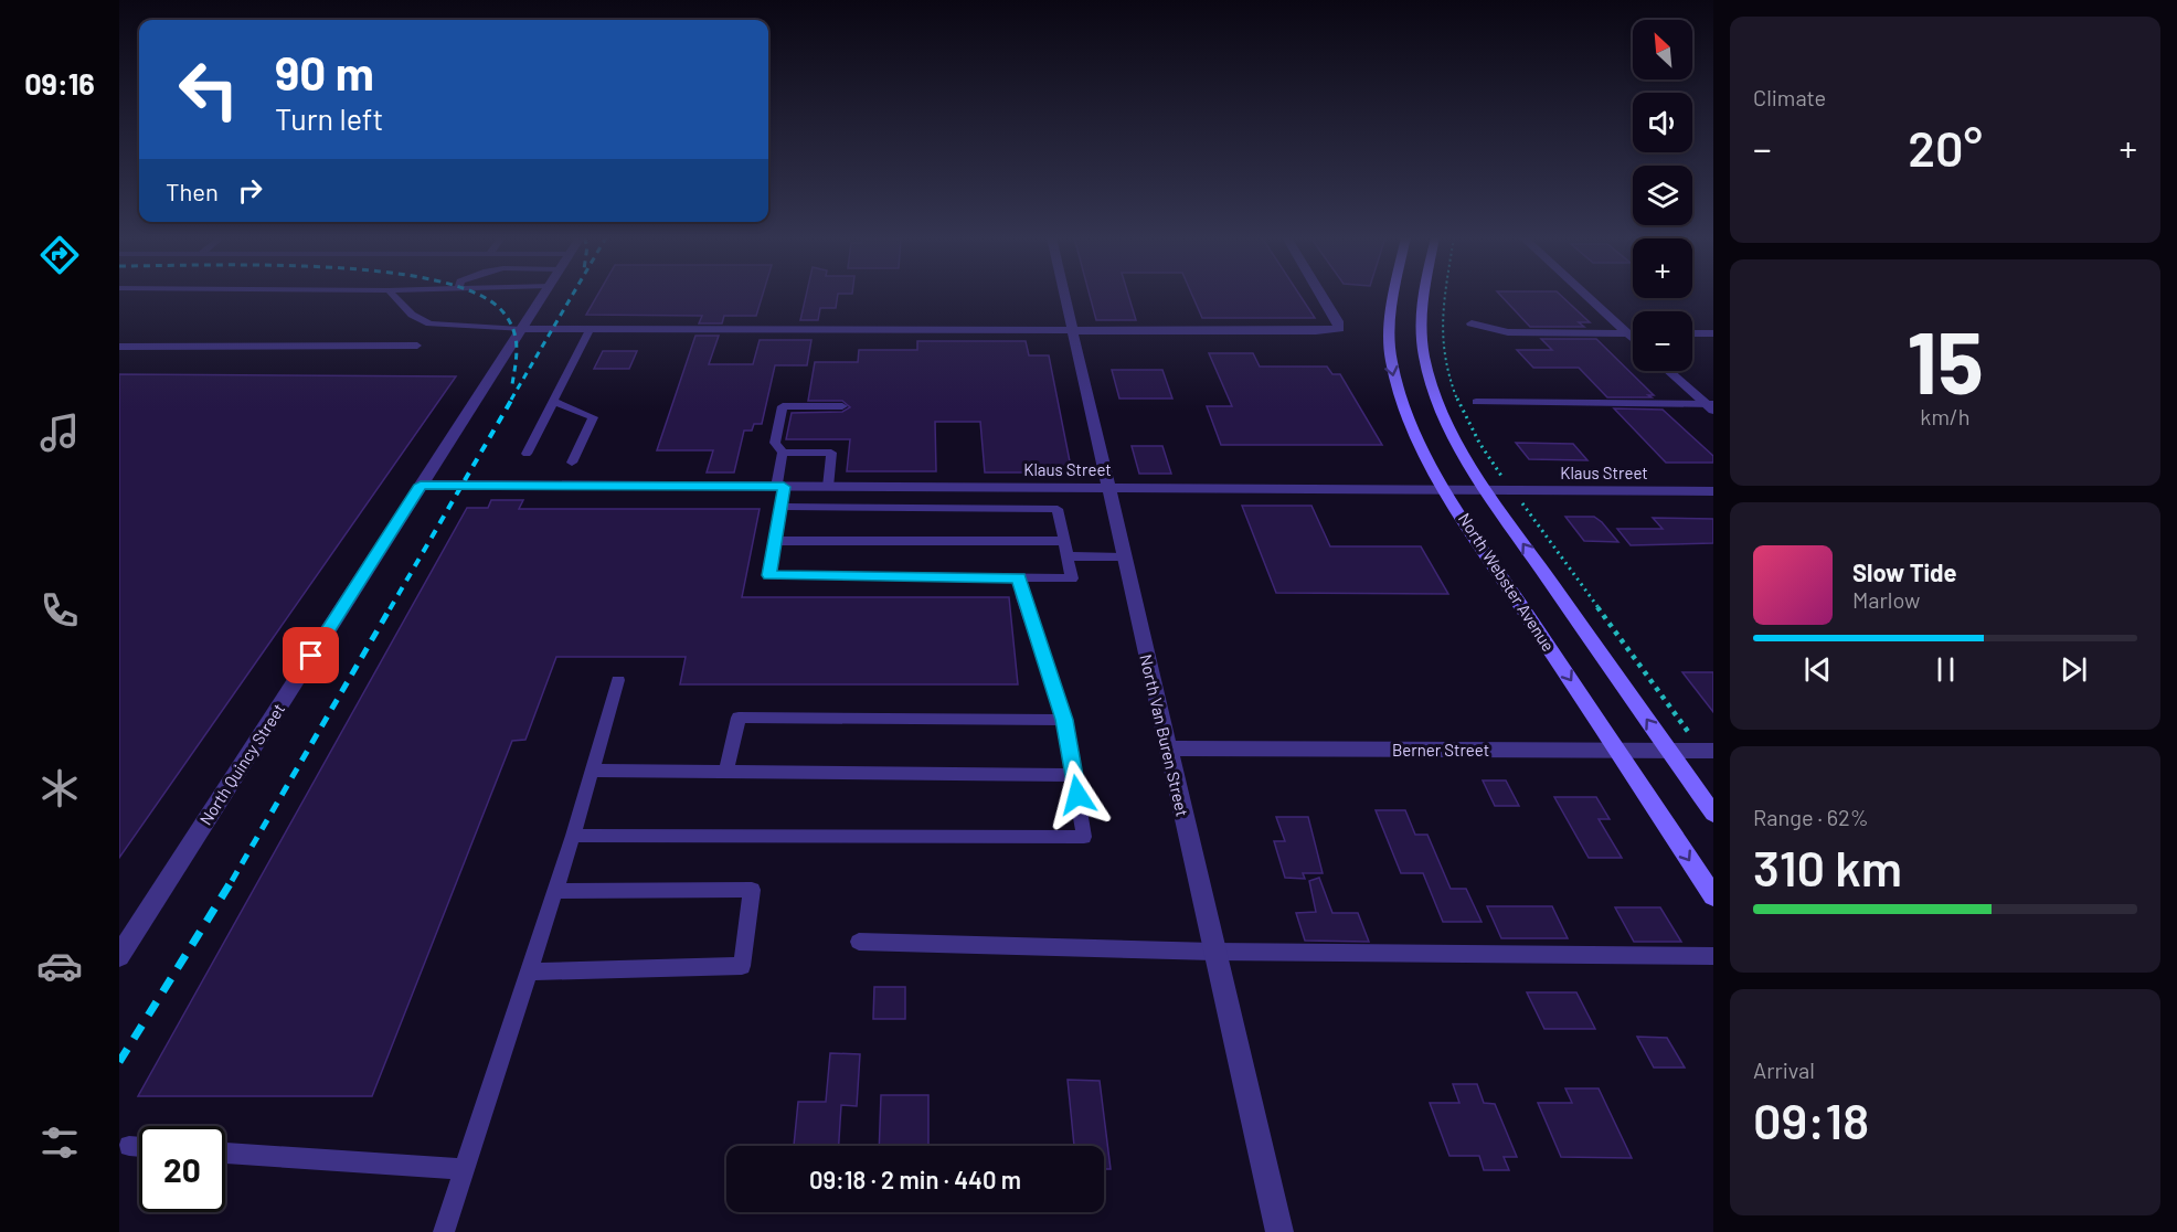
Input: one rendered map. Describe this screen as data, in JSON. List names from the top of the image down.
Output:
{
  "streets": {
    "main road": ["North Webster Avenue"],
    "street": [
      "Klaus Street",
      "North Van Buren Street",
      "Berner Street",
      "North Quincy Street"
    ]
  },
  "crossings": [
    ["Klaus Street", "North Webster Avenue"],
    ["Klaus Street", "North Van Buren Street"],
    ["Klaus Street", "North Quincy Street"],
    ["North Webster Avenue", "Berner Street"],
    ["North Van Buren Street", "Berner Street"]
  ],
  "north": "top left",
  "page": {
    "tabs": "09:16",
    "tile": [
      "Climate",
      ["15", "km/h"],
      ["Range · 62%", "310 km"],
      ["Arrival", "09:18"]
    ],
    "map_buttons": ["+", "−"],
    "turn": ["90 m", "Turn left"],
    "heat": ["−", "20°", "+"],
    "then": "Then",
    "song": ["Slow Tide", "Marlow"],
    "limit": "20",
    "trip": "09:18 · 2 min · 440 m"
  }
}
